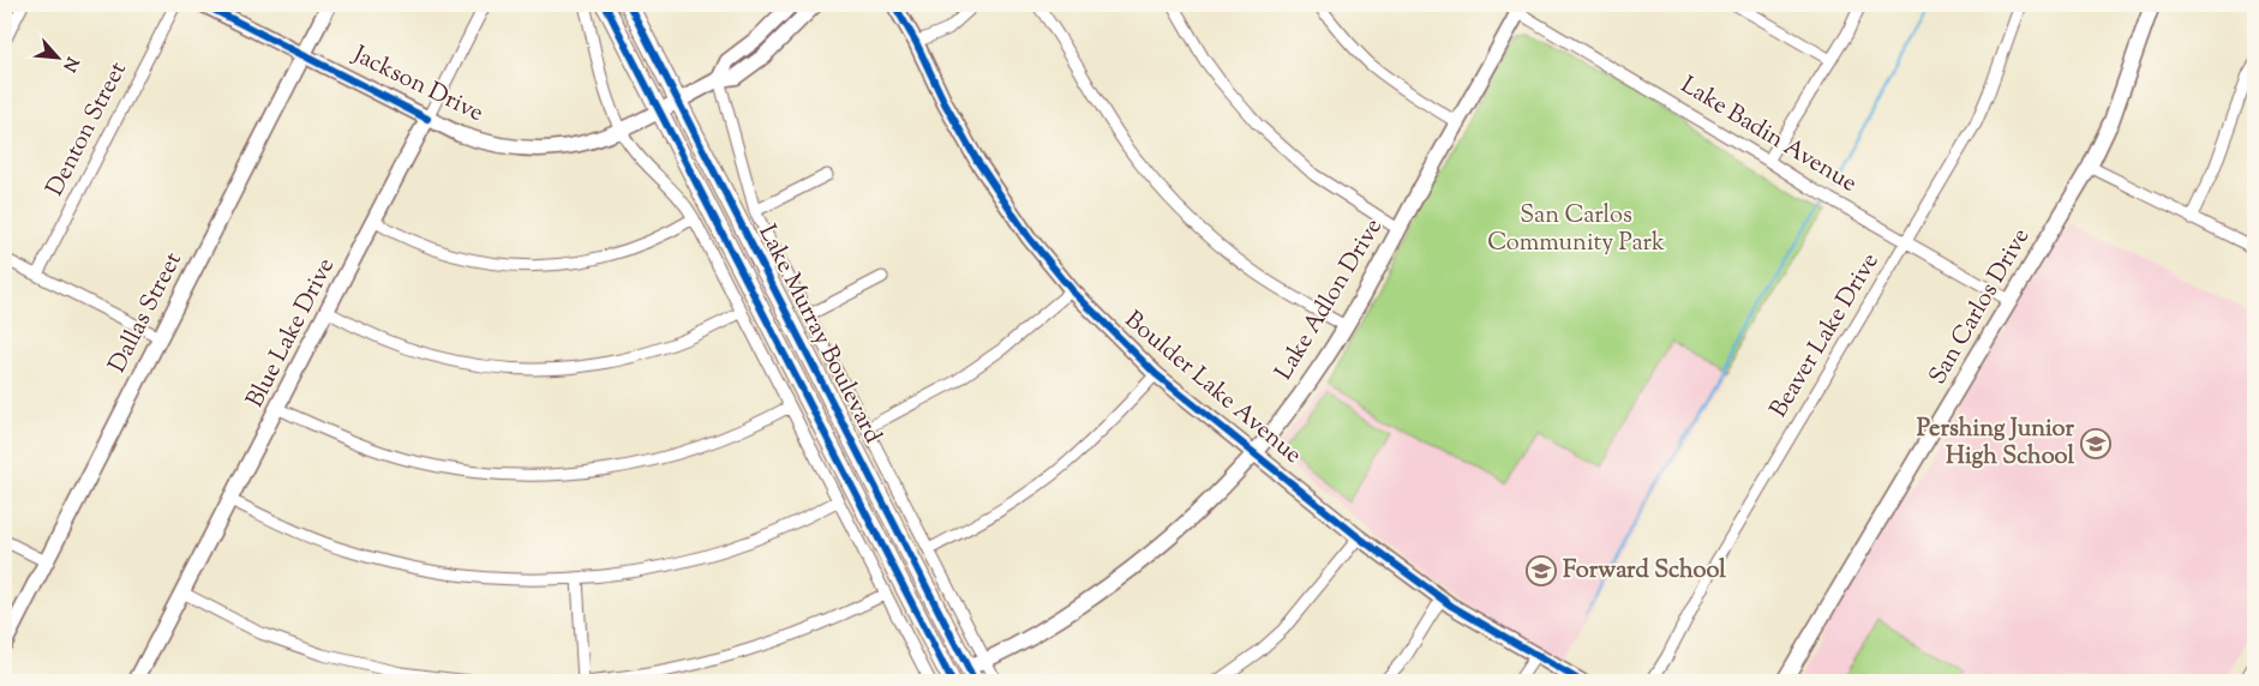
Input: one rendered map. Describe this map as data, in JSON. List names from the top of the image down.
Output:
{
  "streets": {
    "main road": ["Lake Murray Boulevard"],
    "street": [
      "Jackson Drive",
      "Denton Street",
      "Lake Badin Avenue",
      "Lake Adlon Drive",
      "San Carlos Drive",
      "Dallas Street",
      "Blue Lake Drive",
      "Beaver Lake Drive",
      "Boulder Lake Avenue"
    ]
  },
  "crossings": [
    ["Jackson Drive", "Dallas Street"],
    ["Jackson Drive", "Blue Lake Drive"],
    ["Jackson Drive", "Lake Murray Boulevard"],
    ["Lake Badin Avenue", "Lake Adlon Drive"],
    ["Lake Badin Avenue", "San Carlos Drive"],
    ["Lake Badin Avenue", "Beaver Lake Drive"],
    ["Lake Adlon Drive", "Lake Murray Boulevard"],
    ["Lake Adlon Drive", "Boulder Lake Avenue"]
  ],
  "parks": ["San Carlos Community Park"],
  "places": {
    "school or university": ["Pershing Junior High School", "Forward School"]
  },
  "north": "bottom right"
}
